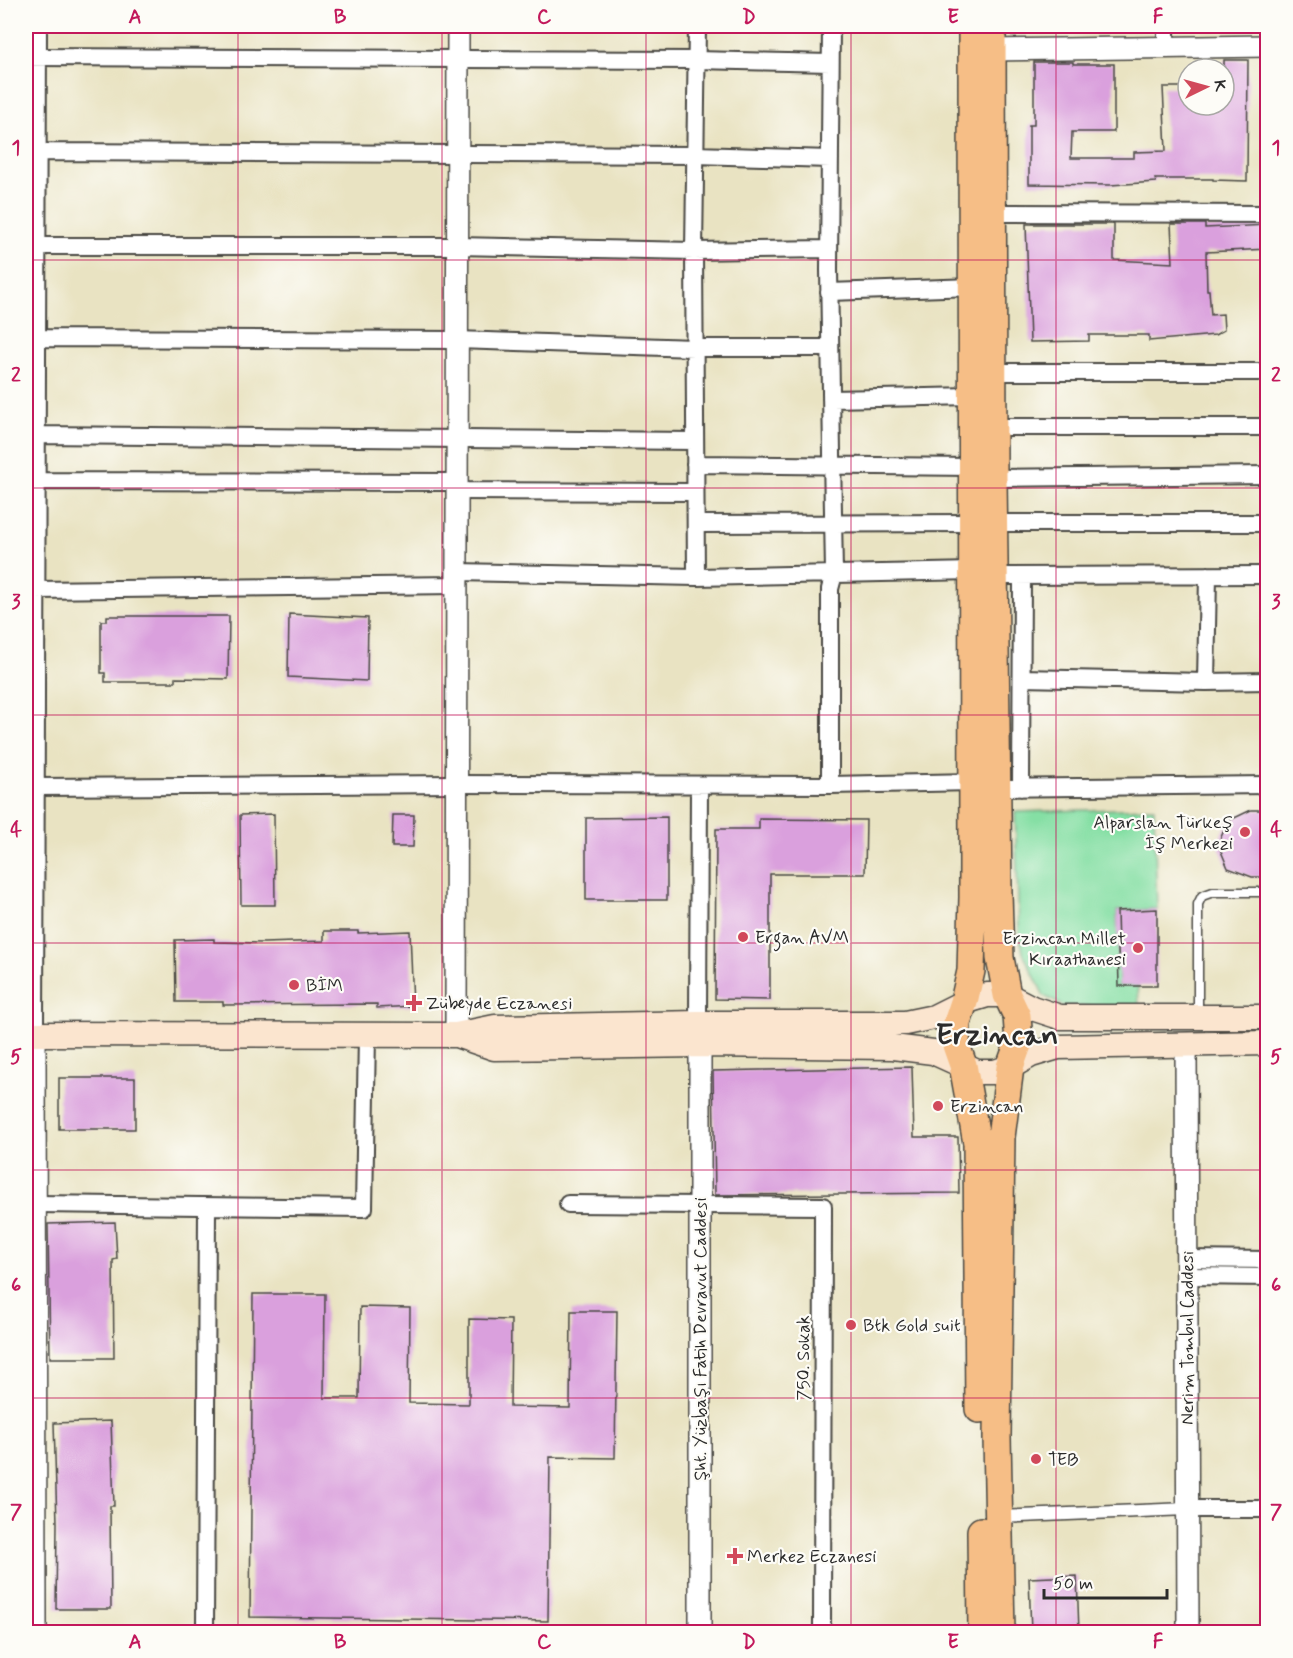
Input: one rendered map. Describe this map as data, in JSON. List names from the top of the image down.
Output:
{
  "streets": {
    "street": ["Nerim Tombul Caddesi", "Şht. Yüzbaşı Fatih Devravut Caddesi", "750. Sokak"]
  },
  "crossings": [
    ["Şht. Yüzbaşı Fatih Devravut Caddesi", "750. Sokak"]
  ],
  "districts": ["Erzincan"],
  "places": {
    "other": [
      "Alparslan Türkeş İş Merkezi",
      "Ergan AVM",
      "Erzincan Millet Kıraathanesi",
      "BİM",
      "Erzincan",
      "Btk Gold suit",
      "TEB"
    ],
    "health": ["Zübeyde Eczanesi", "Merkez Eczanesi"]
  },
  "scale_bar": "50 m",
  "north": "right",
  "grid": {
    "columns": [
      "A",
      "B",
      "C",
      "D",
      "E",
      "F"
    ],
    "rows": [
      "1",
      "2",
      "3",
      "4",
      "5",
      "6",
      "7"
    ]
  }
}
